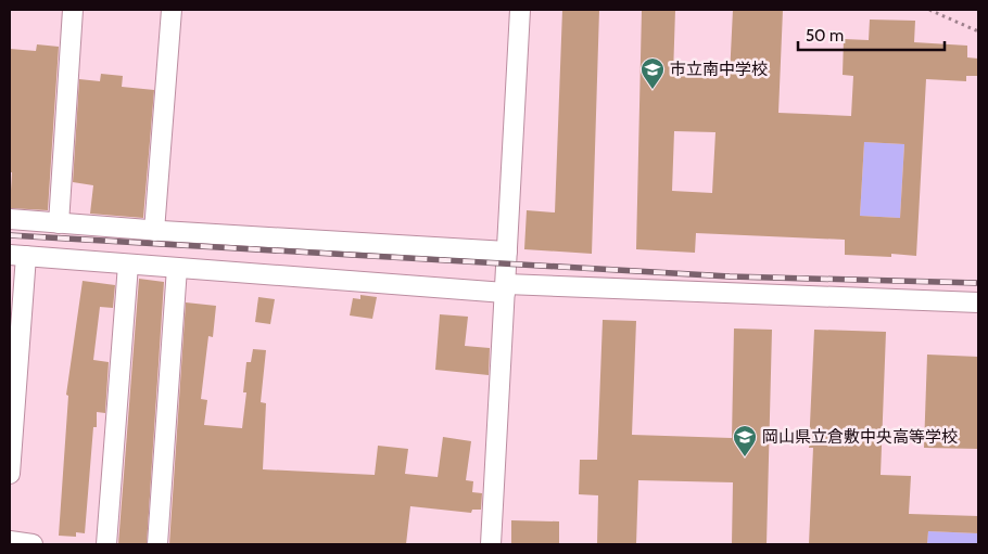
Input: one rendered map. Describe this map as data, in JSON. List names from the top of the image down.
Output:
{
  "places": {
    "school or university": ["市立南中学校", "岡山県立倉敷中央高等学校"]
  },
  "scale_bar": "50 m"
}
